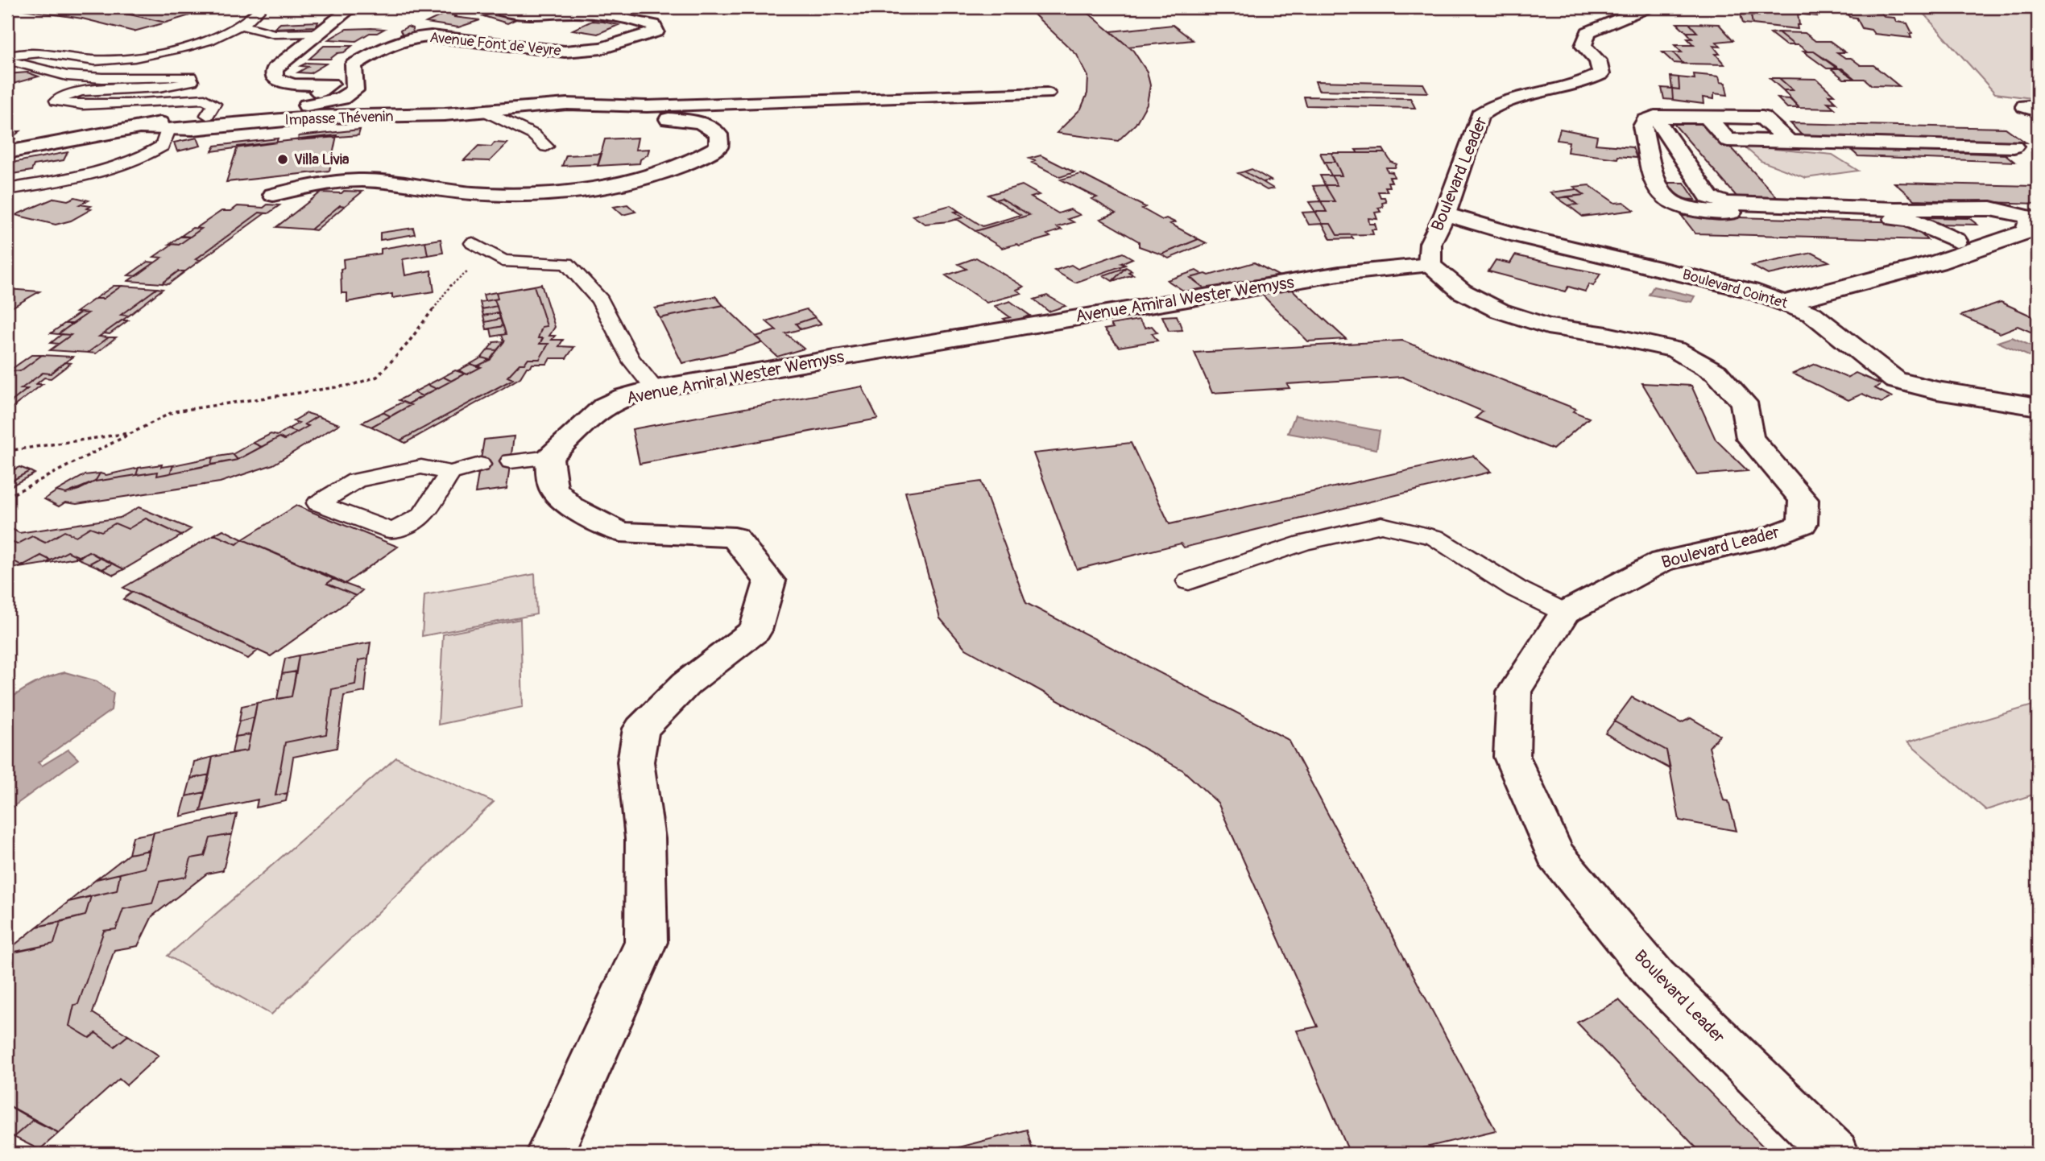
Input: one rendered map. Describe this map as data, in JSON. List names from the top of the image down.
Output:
{
  "streets": {
    "street": [
      "Avenue Font de Veyre",
      "Impasse Thévenin",
      "Boulevard Leader",
      "Boulevard Cointet",
      "Avenue Amiral Wester Wemyss"
    ]
  },
  "crossings": [
    ["Avenue Font de Veyre", "Impasse Thévenin"],
    ["Boulevard Leader", "Boulevard Cointet"],
    ["Boulevard Leader", "Avenue Amiral Wester Wemyss"]
  ],
  "places": ["Villa Livia"]
}
